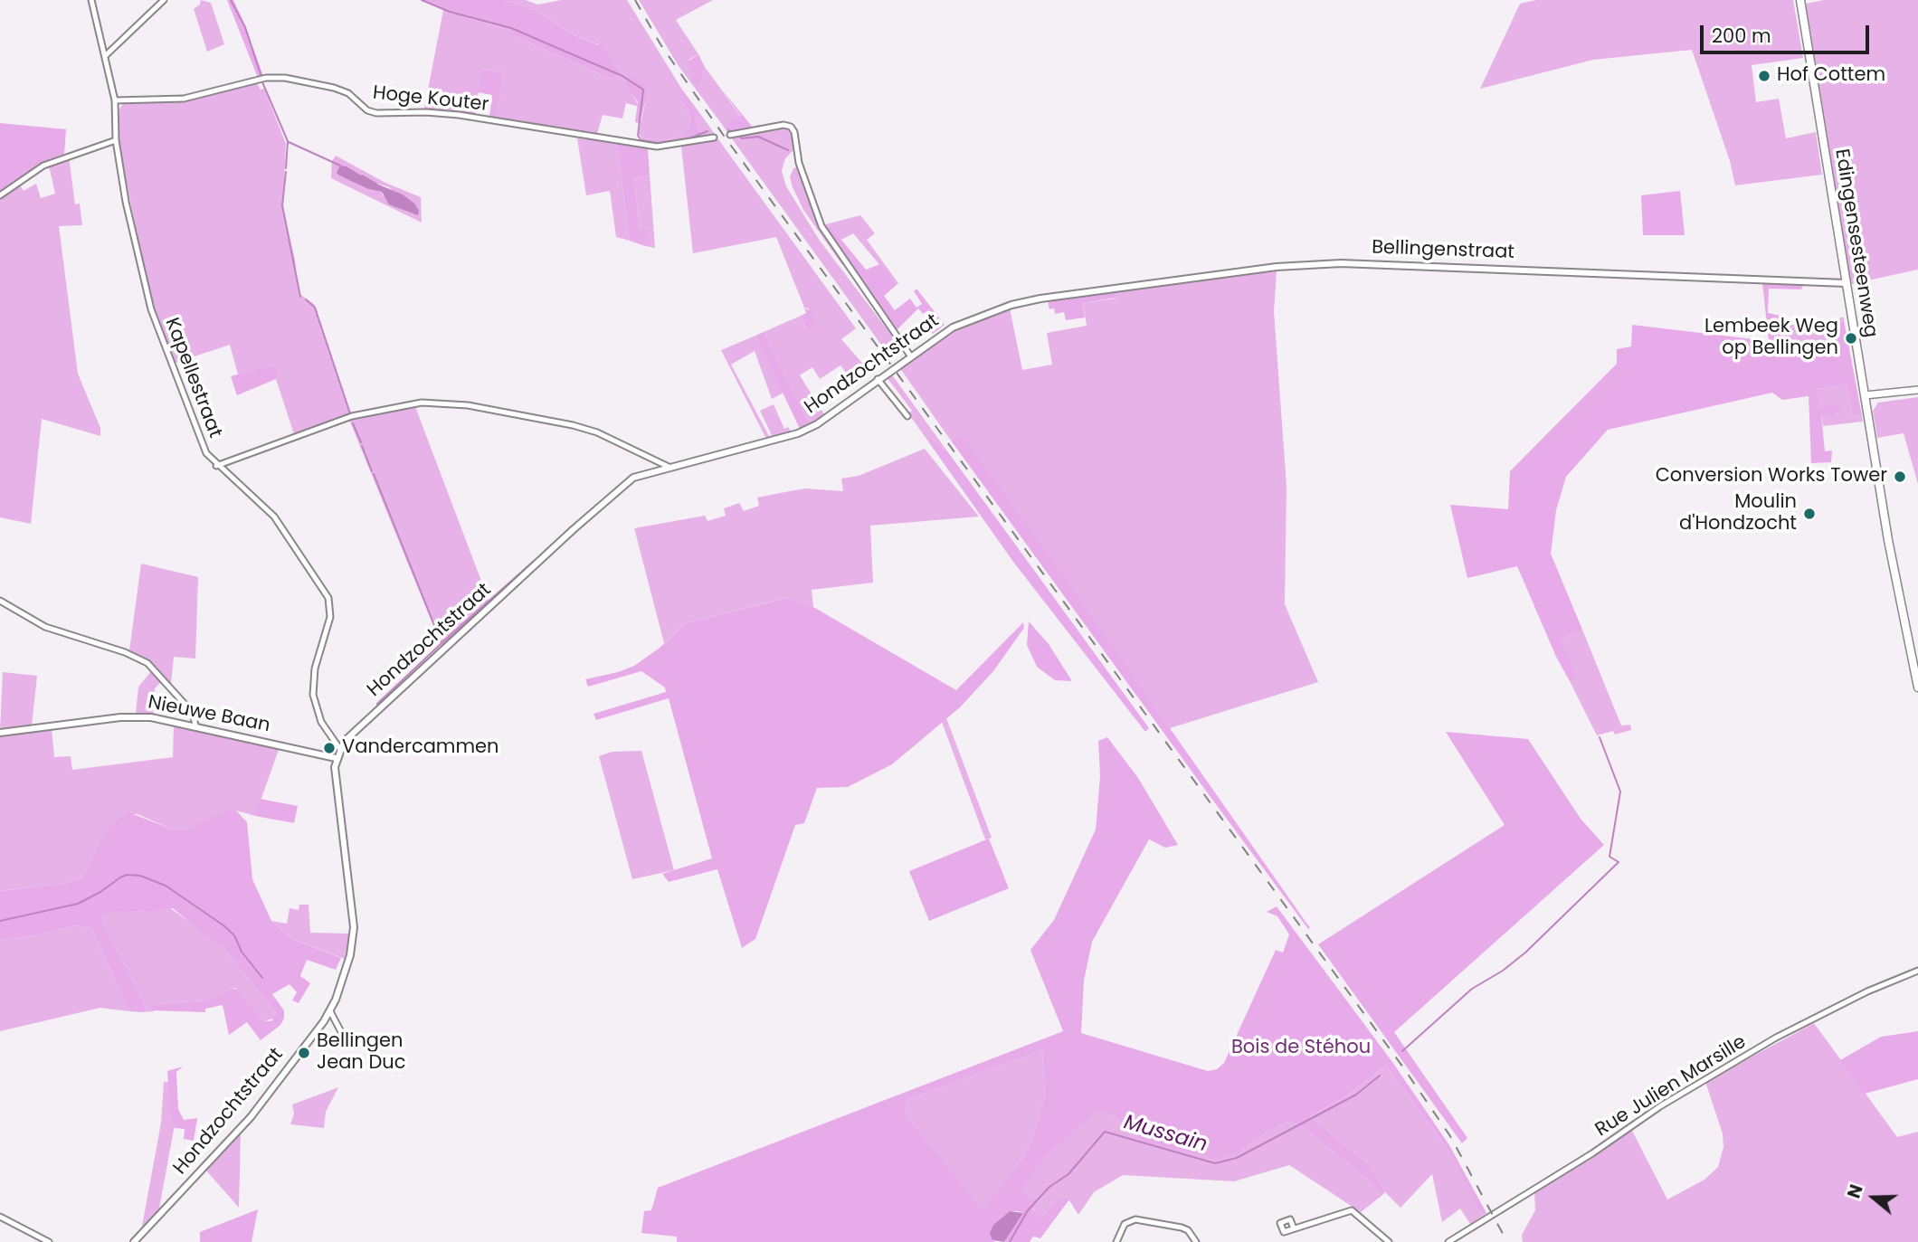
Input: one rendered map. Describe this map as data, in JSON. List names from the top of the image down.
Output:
{
  "streets": {
    "main road": ["Edingensesteenweg"],
    "street": [
      "Hoge Kouter",
      "Bellingenstraat",
      "Hondzochtstraat",
      "Kapellestraat",
      "Nieuwe Baan",
      "Rue Julien Marsille"
    ]
  },
  "crossings": [
    ["Hoge Kouter", "Kapellestraat"],
    ["Edingensesteenweg", "Bellingenstraat"],
    ["Bellingenstraat", "Hondzochtstraat"],
    ["Hondzochtstraat", "Kapellestraat"],
    ["Hondzochtstraat", "Nieuwe Baan"]
  ],
  "water": ["Mussain"],
  "parks": ["Bois de Stéhou"],
  "places": [
    "Hof Cottem",
    "Lembeek Weg op Bellingen",
    "Conversion Works Tower",
    "Moulin d'Hondzocht",
    "Vandercammen",
    "Bellingen Jean Duc"
  ],
  "scale_bar": "200 m",
  "north": "left"
}
